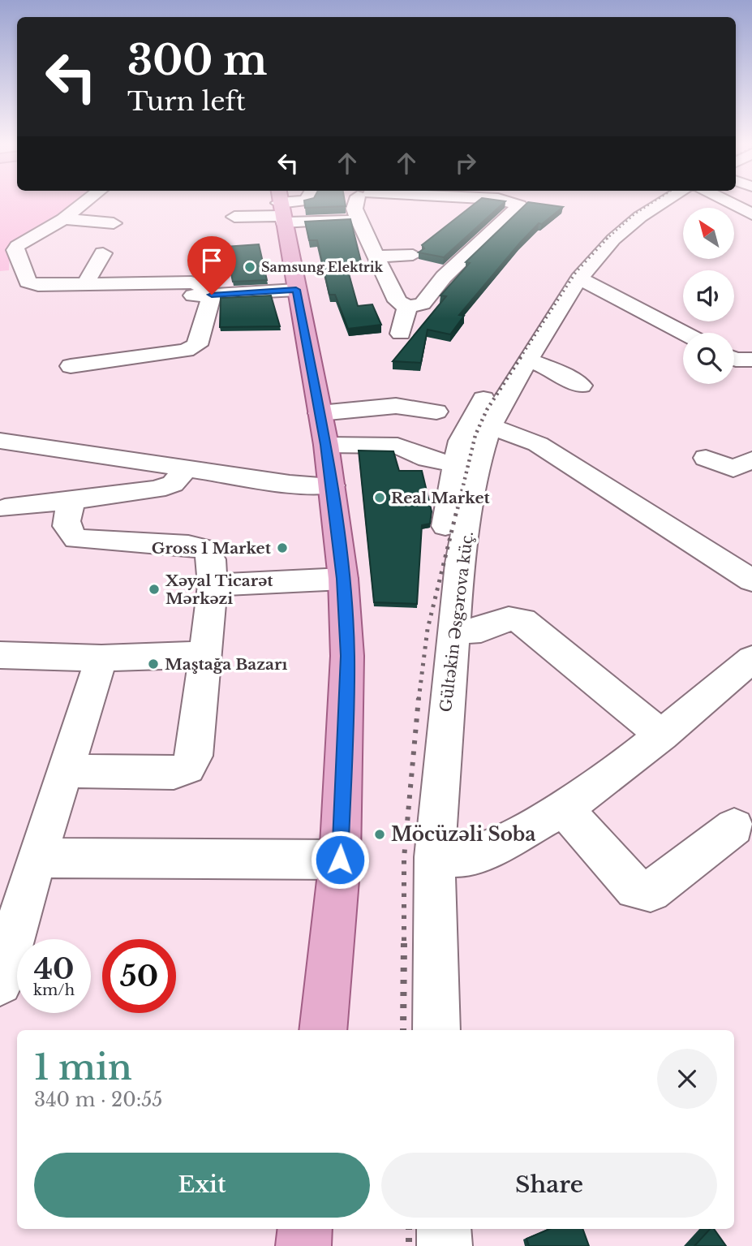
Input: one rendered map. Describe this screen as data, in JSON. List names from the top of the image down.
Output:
{
  "streets": {
    "street": ["Gültəkin Əsgərova küç."]
  },
  "places": [
    "Samsung Elektrik",
    "Real Market",
    "Gross 1 Market",
    "Xəyal Ticarət Mərkəzi",
    "Maştağa Bazarı",
    "Möcüzəli Soba"
  ],
  "north": "top left",
  "page": {
    "turn": ["300 m", "Turn left"],
    "speed": "40 km/h",
    "limit": "50",
    "heading": ["1 min", "340 m · 20:55"],
    "buttons": ["Exit", "Share"]
  }
}
